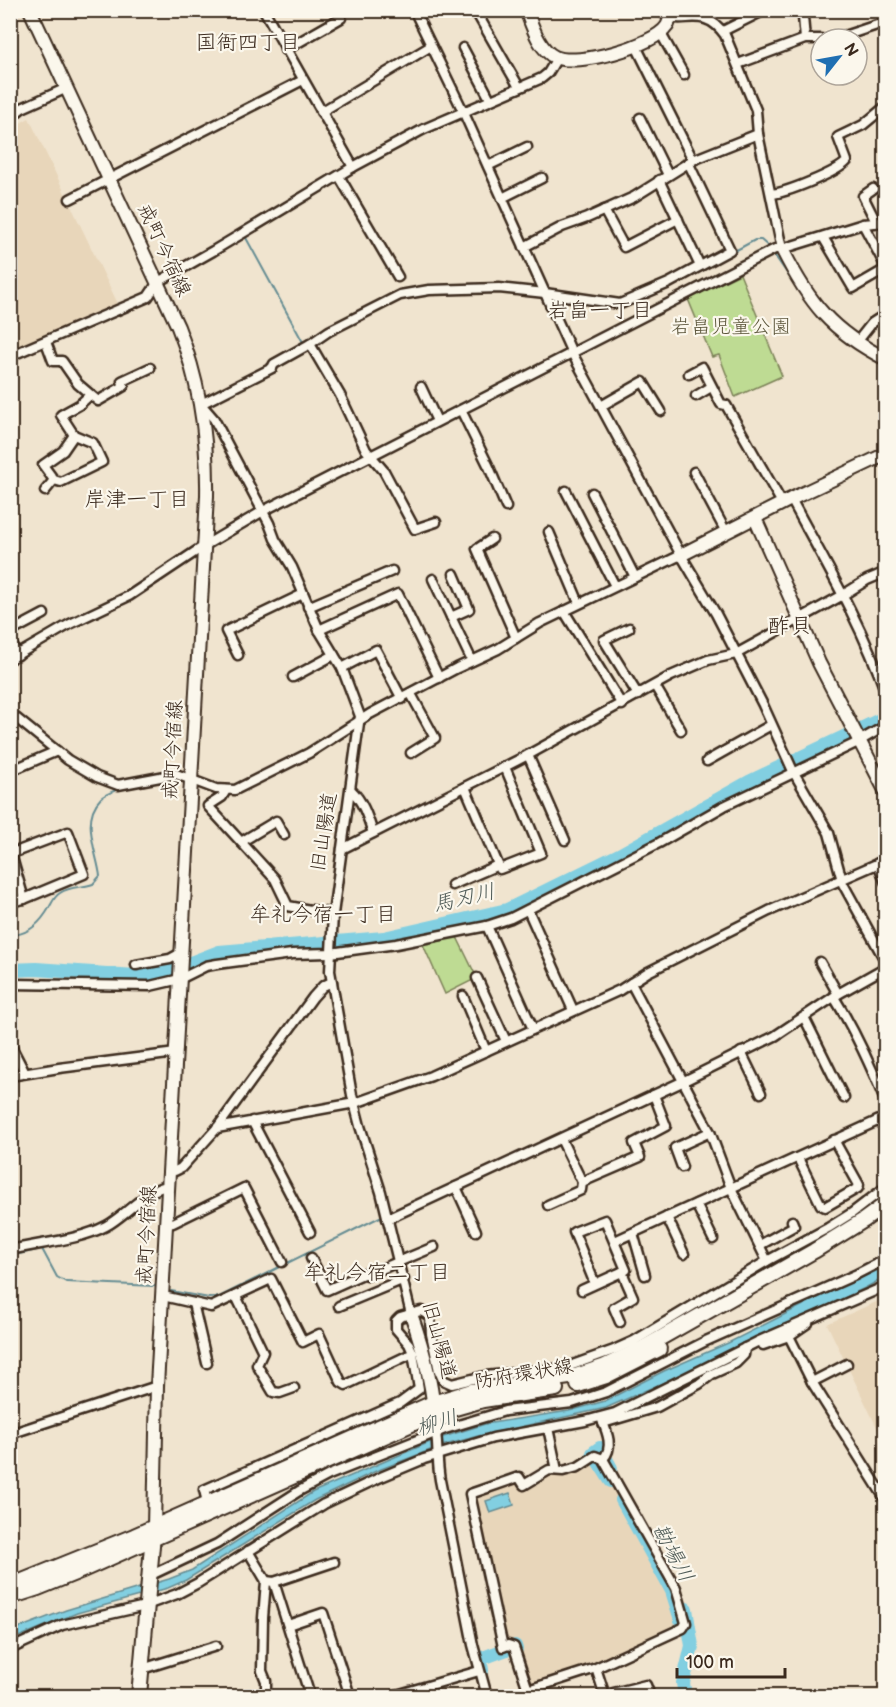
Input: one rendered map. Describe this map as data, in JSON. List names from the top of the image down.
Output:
{
  "streets": {
    "main road": ["防府環状線"],
    "street": ["戒町今宿線", "旧山陽道"]
  },
  "crossings": [
    ["戒町今宿線", "旧山陽道"],
    ["戒町今宿線", "防府環状線"],
    ["旧山陽道", "防府環状線"]
  ],
  "districts": [
    "国衙四丁目",
    "岩畠一丁目",
    "岸津一丁目",
    "酢貝",
    "牟礼今宿一丁目",
    "牟礼今宿二丁目"
  ],
  "water": ["馬刃川", "柳川", "勘場川"],
  "parks": ["岩畠児童公園"],
  "scale_bar": "100 m",
  "north": "top right"
}
